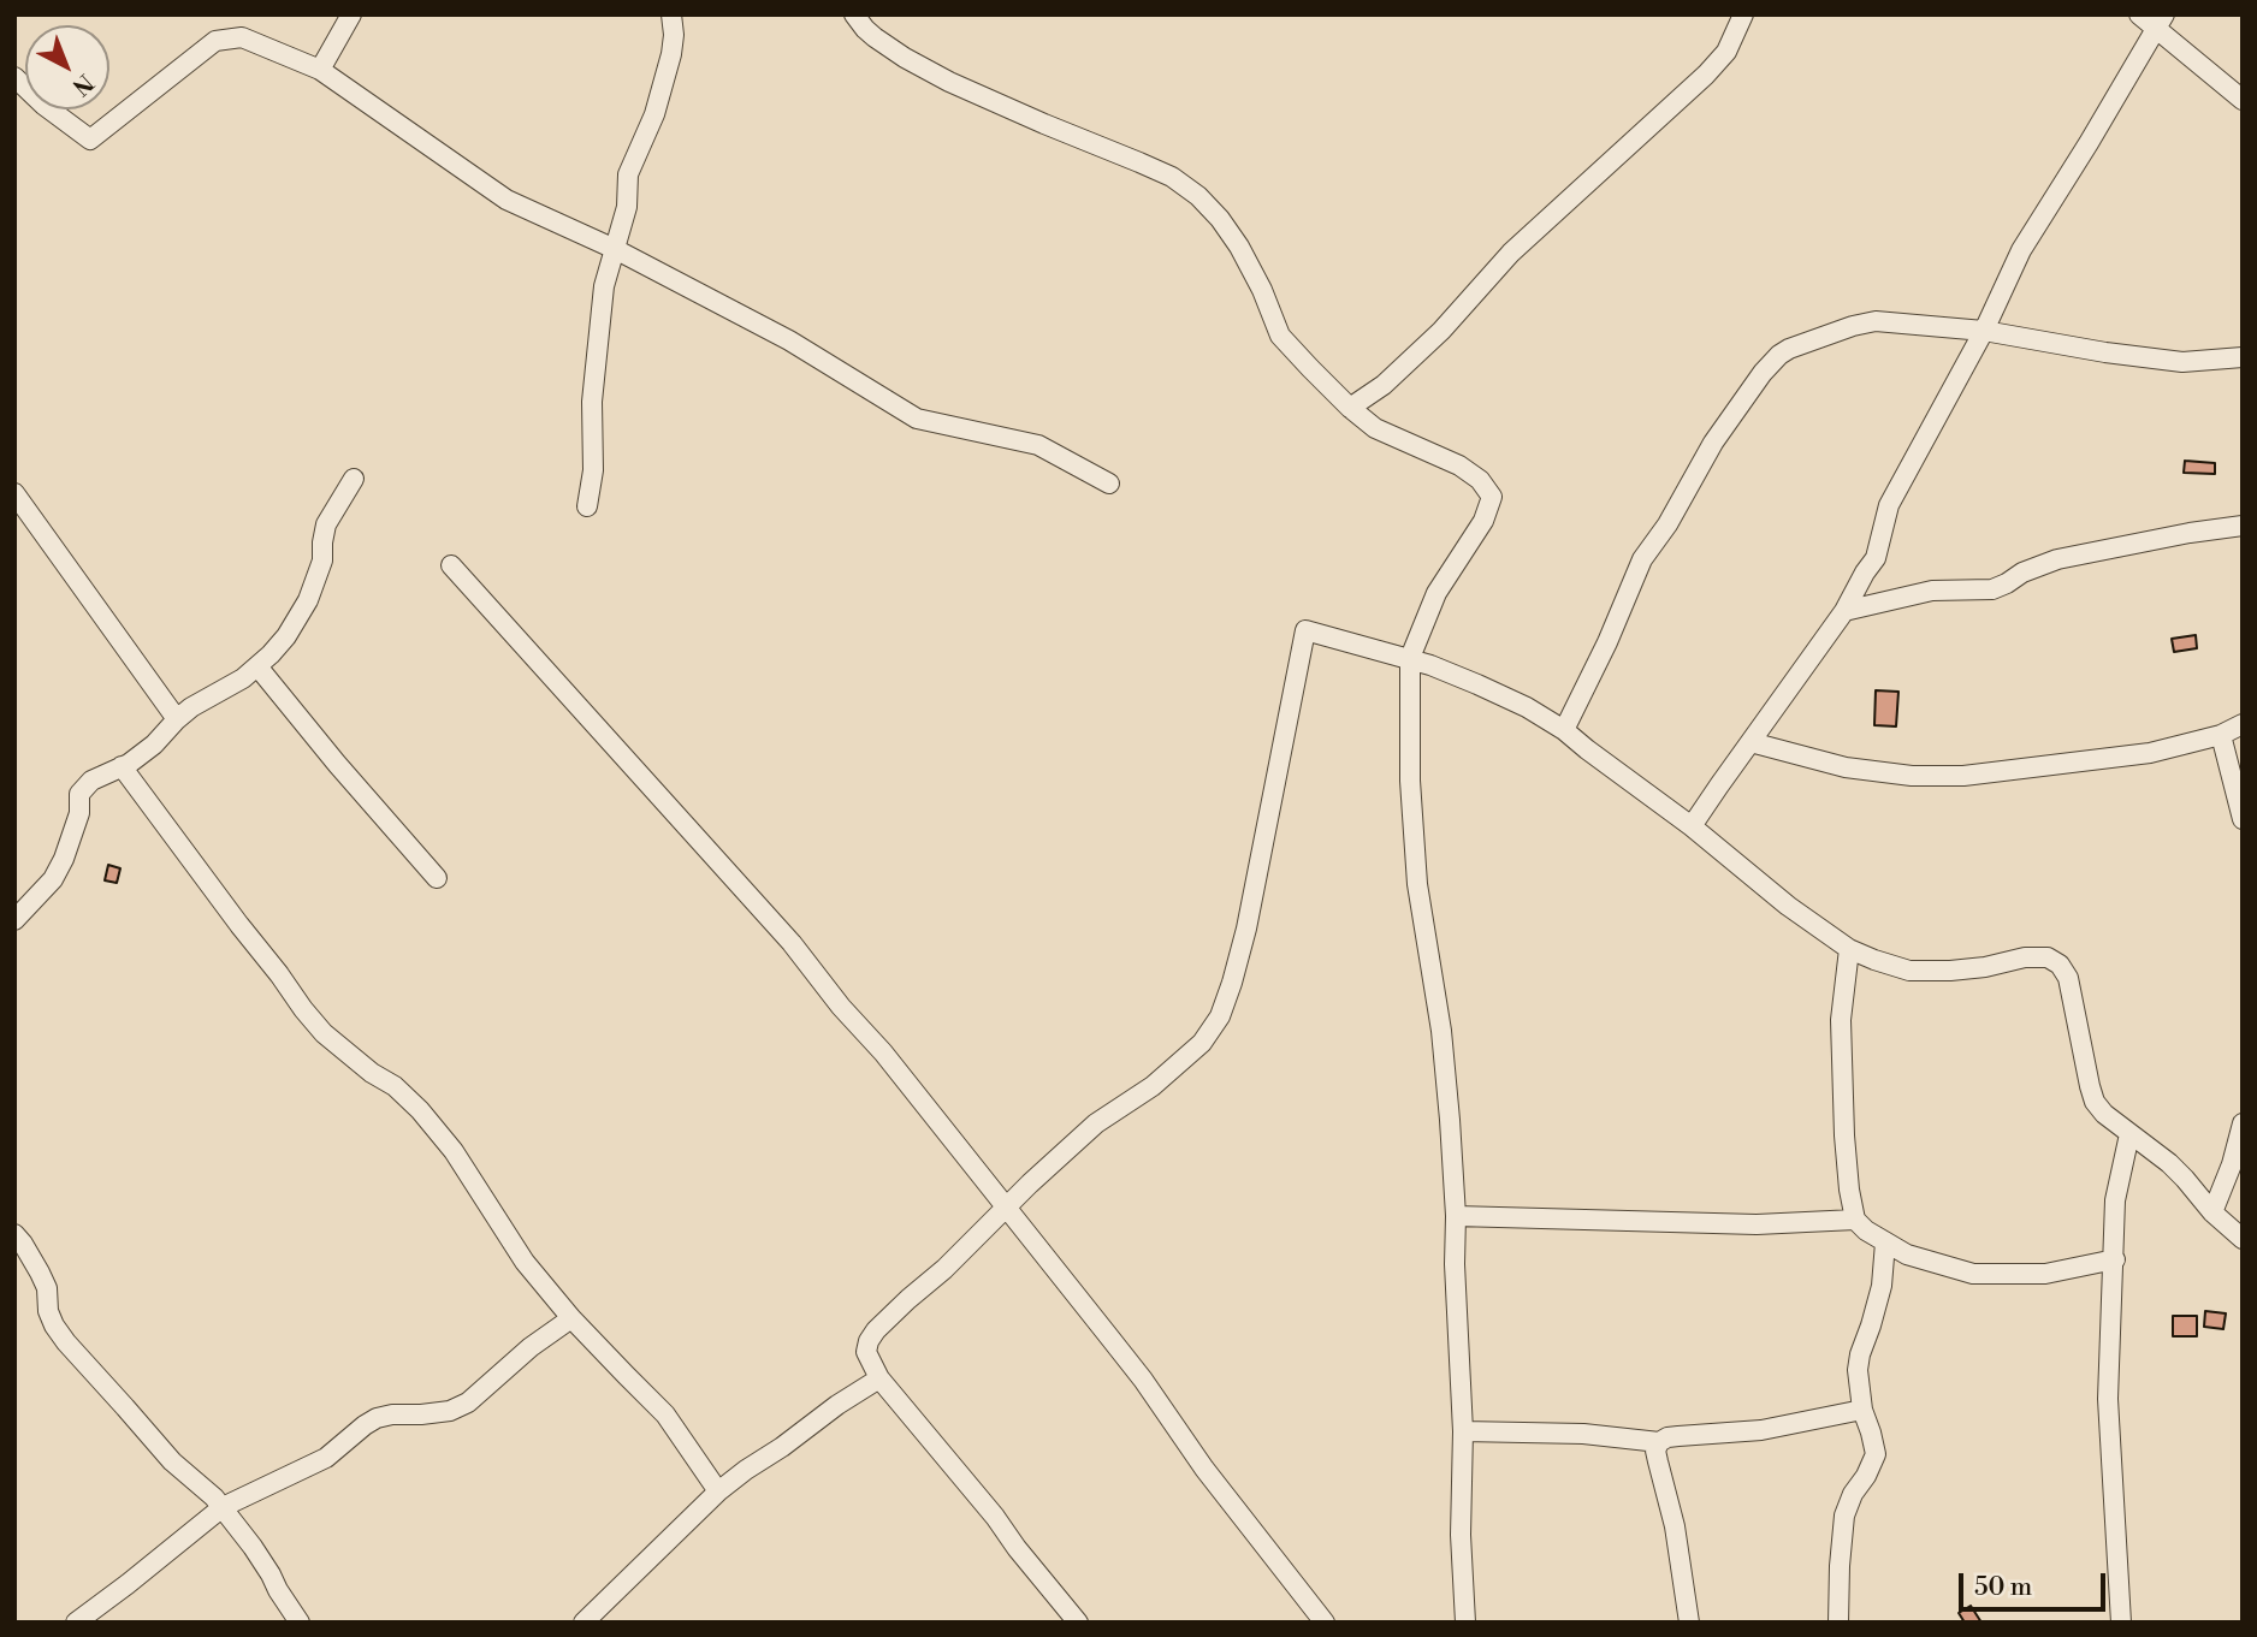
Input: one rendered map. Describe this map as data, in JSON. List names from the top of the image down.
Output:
{
  "scale_bar": "50 m",
  "north": "bottom right"
}
